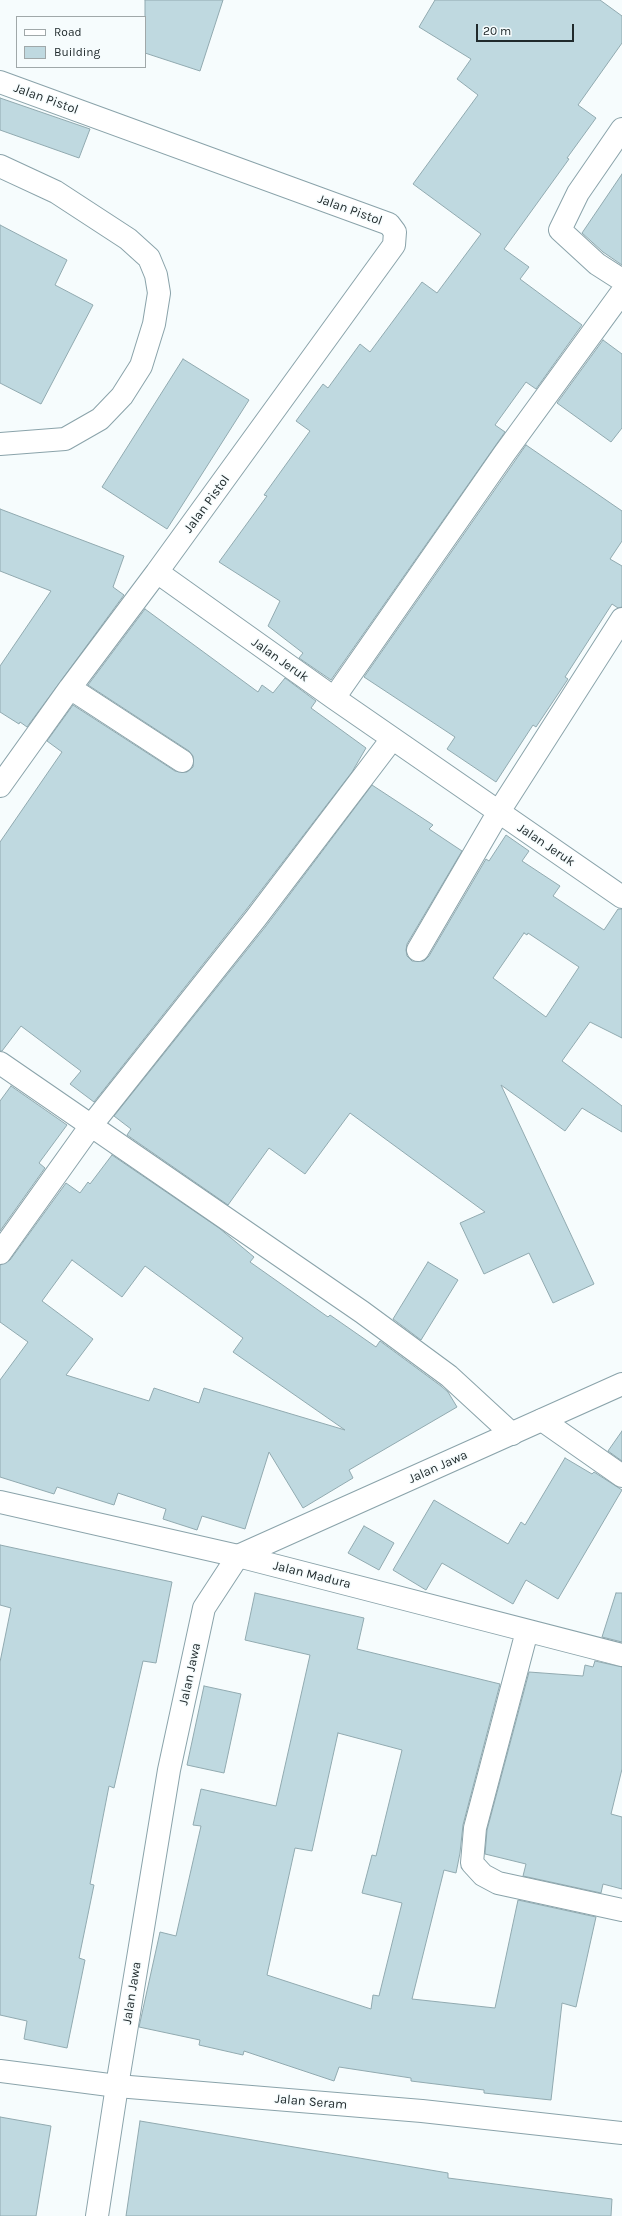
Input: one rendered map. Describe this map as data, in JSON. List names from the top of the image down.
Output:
{
  "streets": {
    "street": [
      "Jalan Pistol",
      "Jalan Jeruk",
      "Jalan Jawa",
      "Jalan Madura",
      "Jalan Seram"
    ]
  },
  "crossings": [
    ["Jalan Pistol", "Jalan Jeruk"],
    ["Jalan Jawa", "Jalan Madura"],
    ["Jalan Jawa", "Jalan Seram"]
  ],
  "legend": ["Road", "Building"],
  "scale_bar": "20 m"
}
